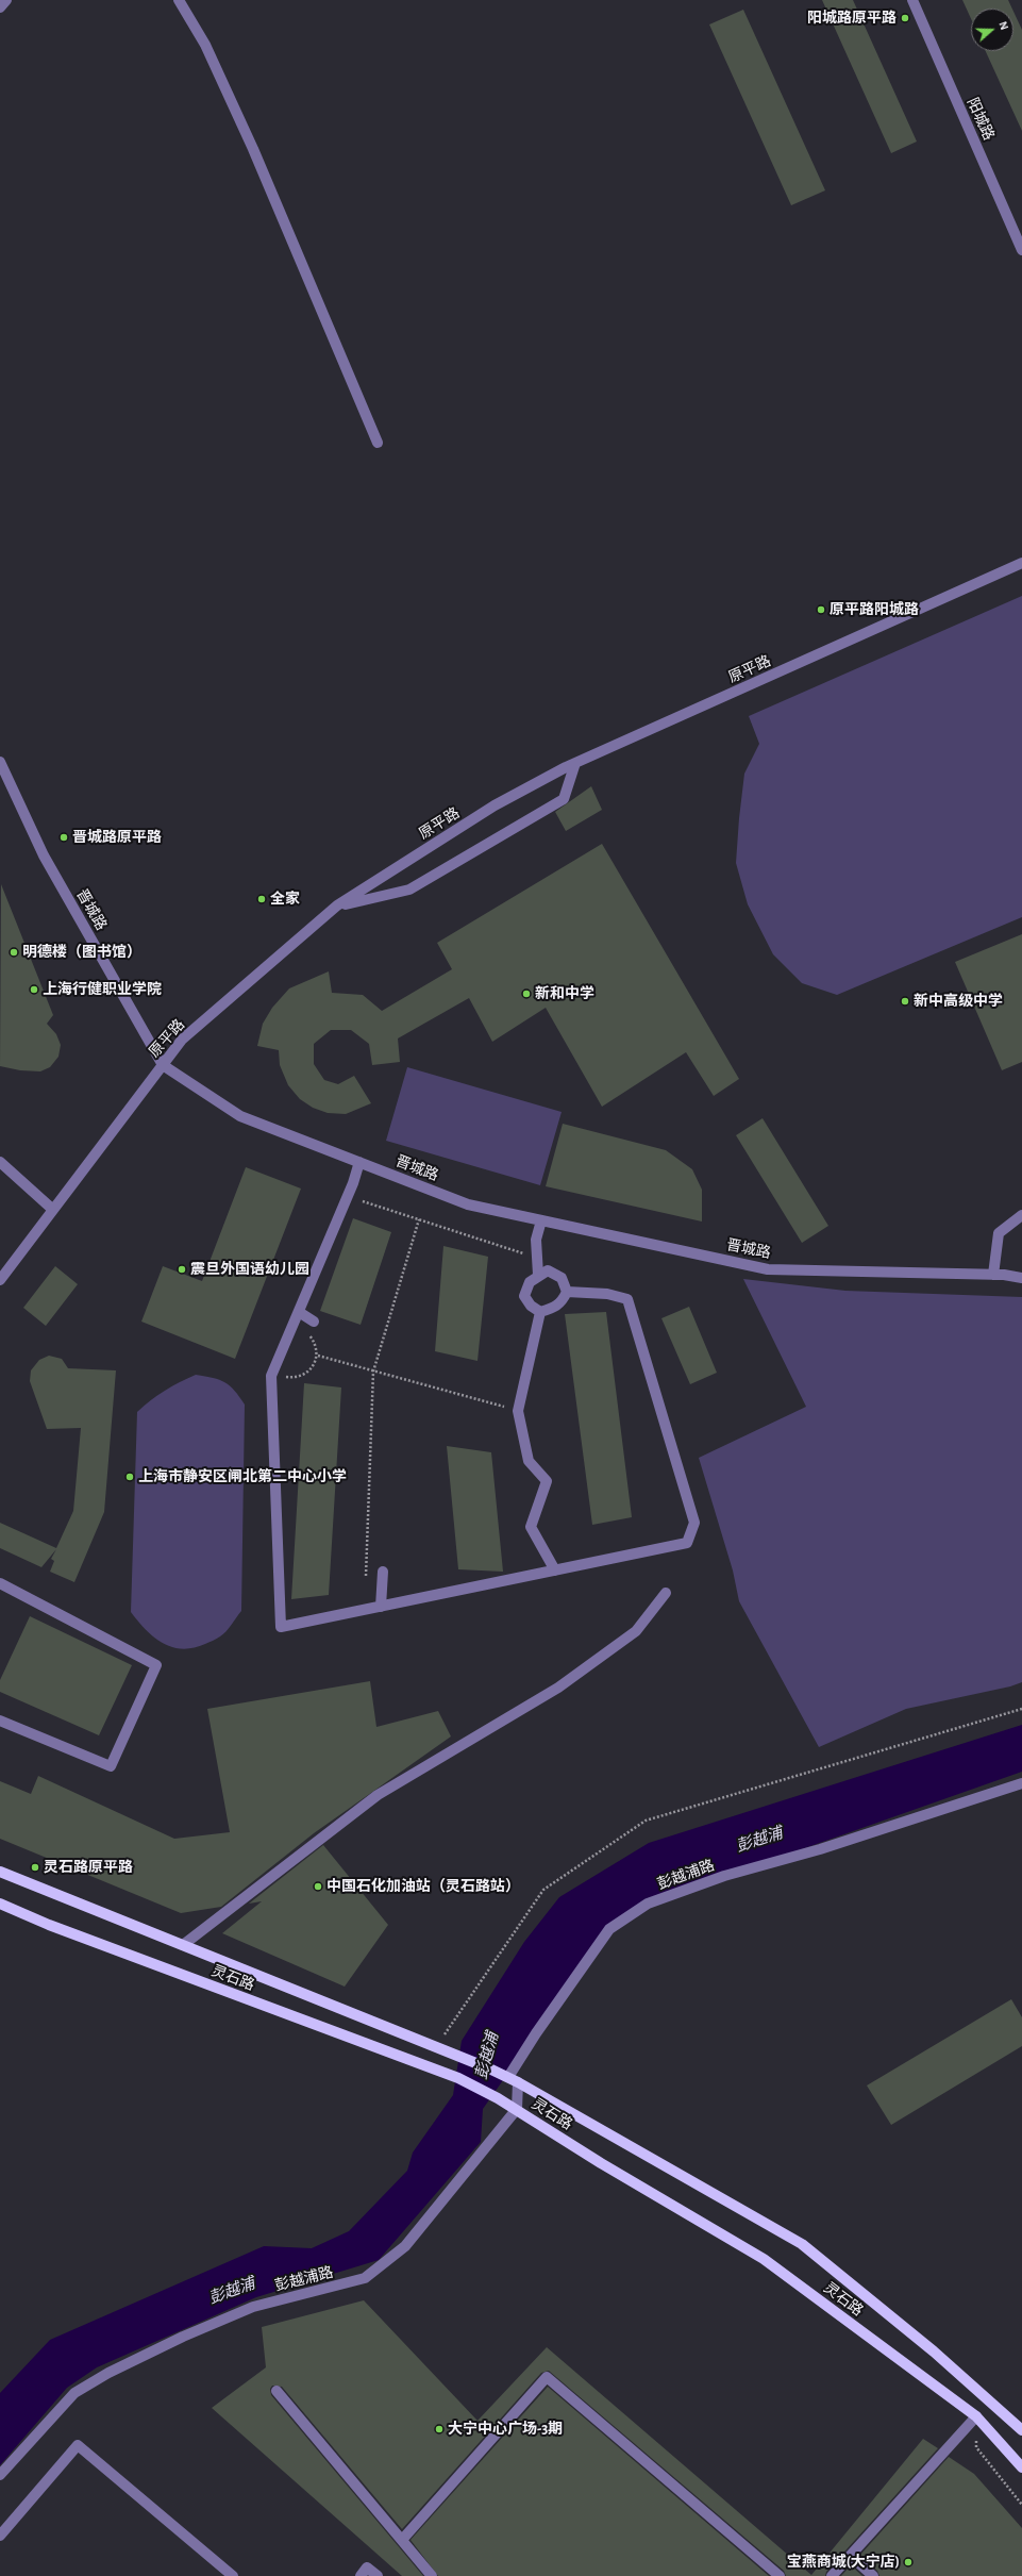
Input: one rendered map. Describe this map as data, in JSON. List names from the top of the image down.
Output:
{
  "streets": {
    "main road": ["灵石路"],
    "street": [
      "阳城路",
      "原平路",
      "晋城路",
      "彭越浦路"
    ]
  },
  "crossings": [
    ["原平路", "晋城路"],
    ["彭越浦路", "灵石路"]
  ],
  "water": ["彭越浦"],
  "places": [
    "阳城路原平路",
    "原平路阳城路",
    "晋城路原平路",
    "全家",
    "明德楼（图书馆）",
    "上海行健职业学院",
    "新和中学",
    "新中高级中学",
    "震旦外国语幼儿园",
    "上海市静安区闸北第二中心小学",
    "灵石路原平路",
    "中国石化加油站（灵石路站）",
    "大宁中心广场-3期",
    "宝燕商城(大宁店)"
  ],
  "north": "right"
}
